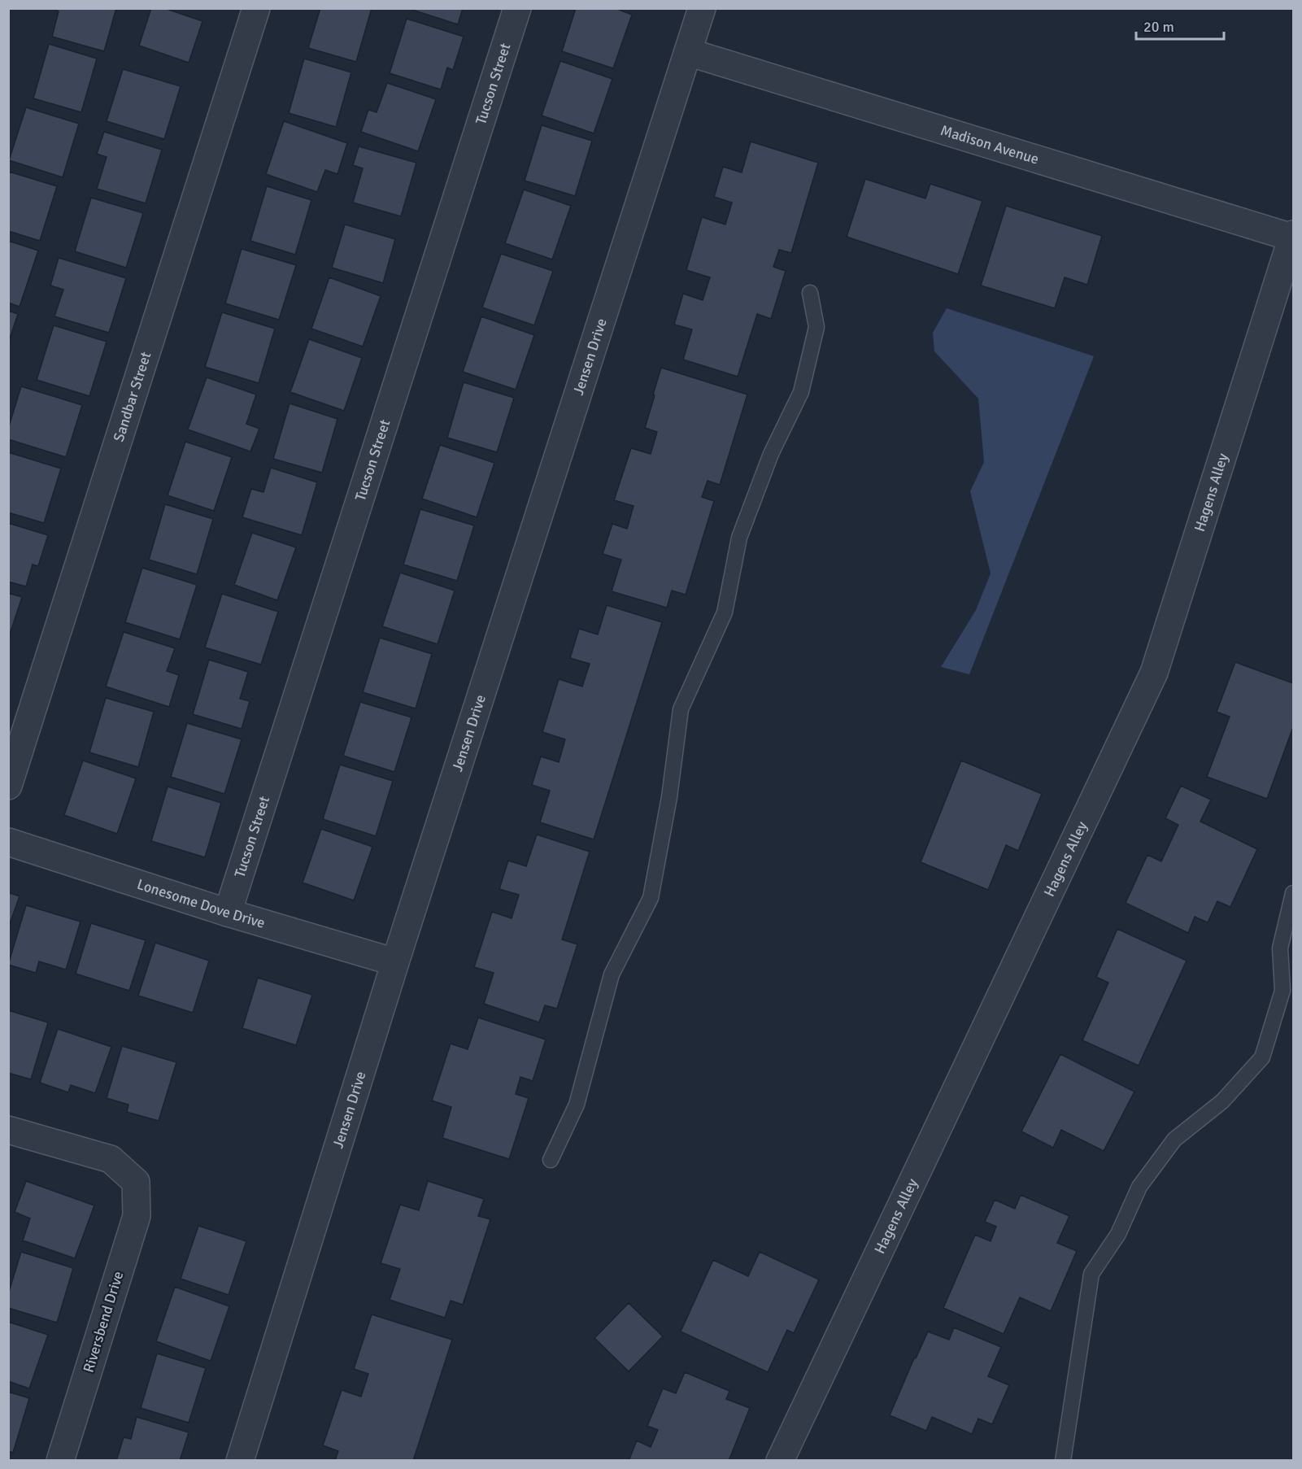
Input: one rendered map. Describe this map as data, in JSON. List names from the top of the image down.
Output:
{
  "streets": {
    "street": [
      "Tucson Street",
      "Madison Avenue",
      "Jensen Drive",
      "Sandbar Street",
      "Hagens Alley",
      "Lonesome Dove Drive",
      "Riversbend Drive"
    ]
  },
  "crossings": [
    ["Tucson Street", "Lonesome Dove Drive"],
    ["Madison Avenue", "Jensen Drive"],
    ["Madison Avenue", "Hagens Alley"],
    ["Jensen Drive", "Lonesome Dove Drive"]
  ],
  "scale_bar": "20 m"
}
